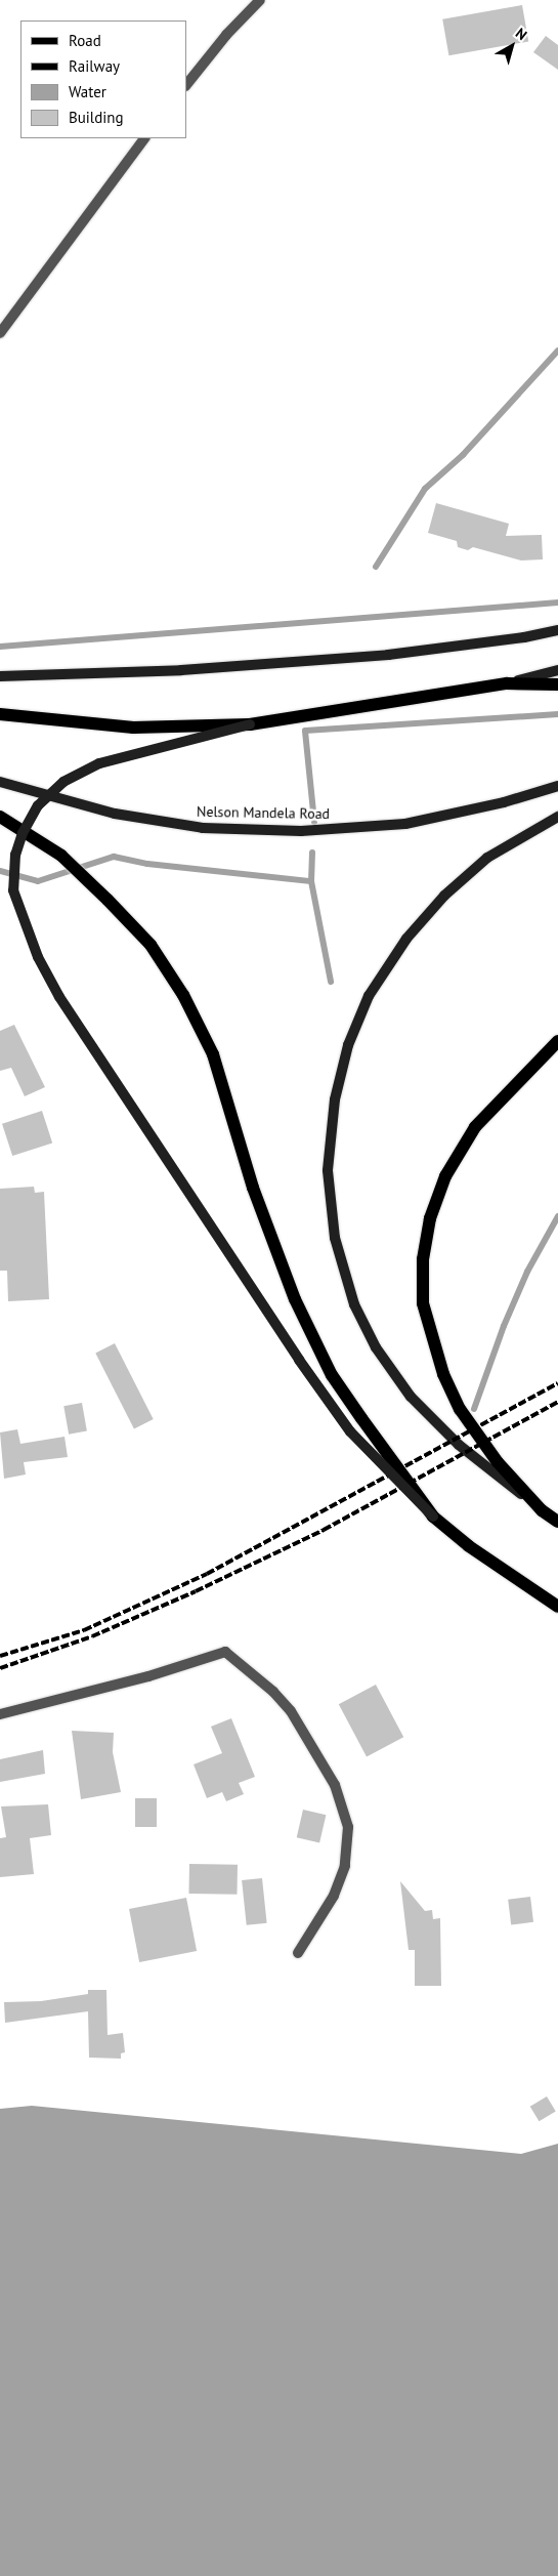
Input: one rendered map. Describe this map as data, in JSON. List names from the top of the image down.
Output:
{
  "streets": {
    "main road": ["Nelson Mandela Road"]
  },
  "legend": [
    "Road",
    "Railway",
    "Water",
    "Building"
  ],
  "north": "top right"
}
